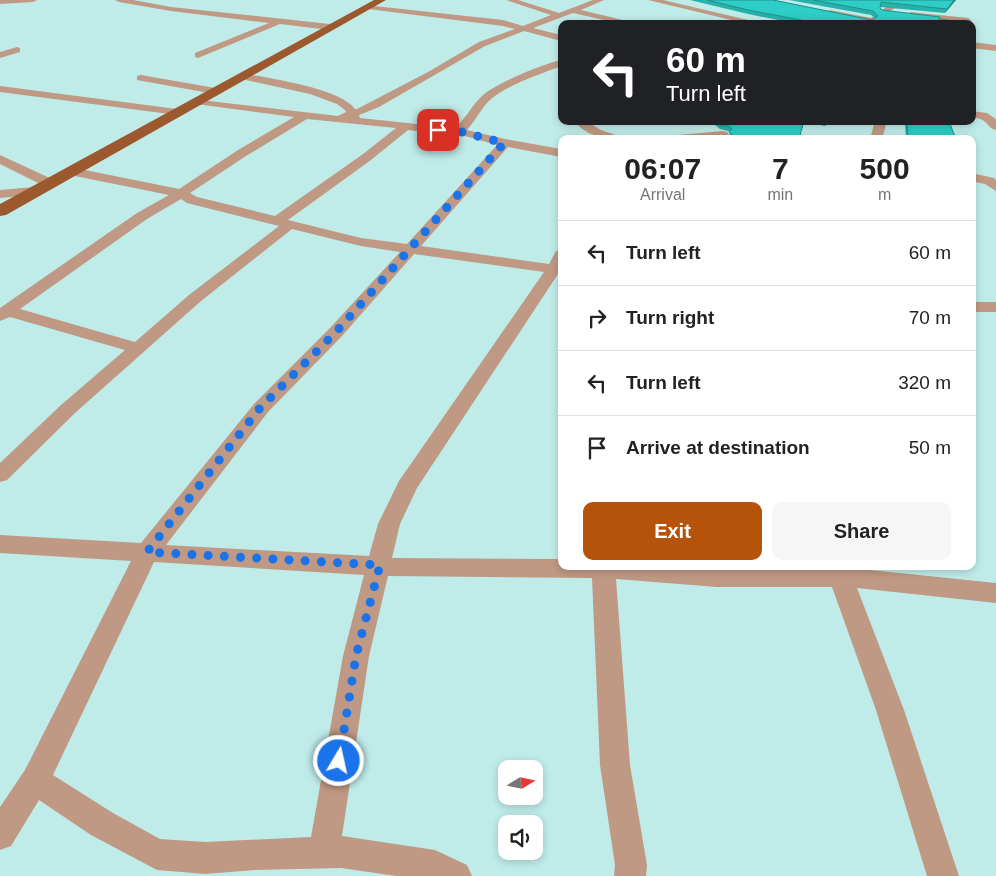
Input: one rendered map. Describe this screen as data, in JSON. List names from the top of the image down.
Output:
{
  "north": "right",
  "page": {
    "turn": ["60 m", "Turn left"],
    "eta": [
      "06:07",
      "Arrival",
      "7",
      "min",
      "500",
      "m"
    ],
    "list": [
      {
        "name": "Turn left",
        "value": "60 m"
      },
      {
        "name": "Turn right",
        "value": "70 m"
      },
      {
        "name": "Turn left",
        "value": "320 m"
      },
      {
        "name": "Arrive at destination",
        "value": "50 m"
      }
    ],
    "buttons": ["Exit", "Share"]
  }
}
